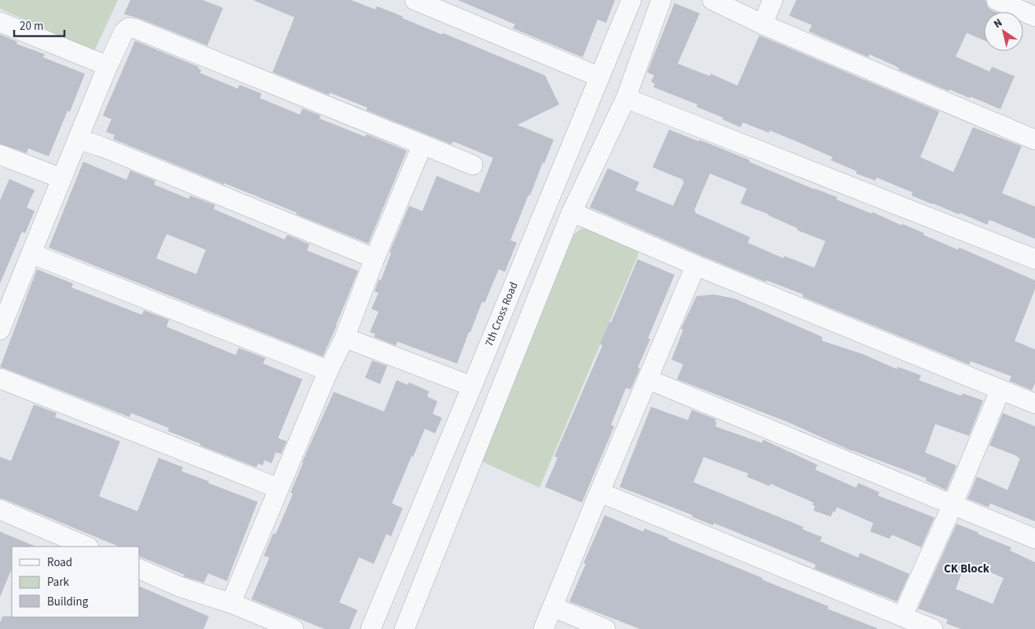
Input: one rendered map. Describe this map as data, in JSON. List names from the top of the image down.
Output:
{
  "streets": {
    "street": ["7th Cross Road"]
  },
  "districts": ["CK Block"],
  "legend": ["Road", "Park", "Building"],
  "scale_bar": "20 m",
  "north": "top left"
}
